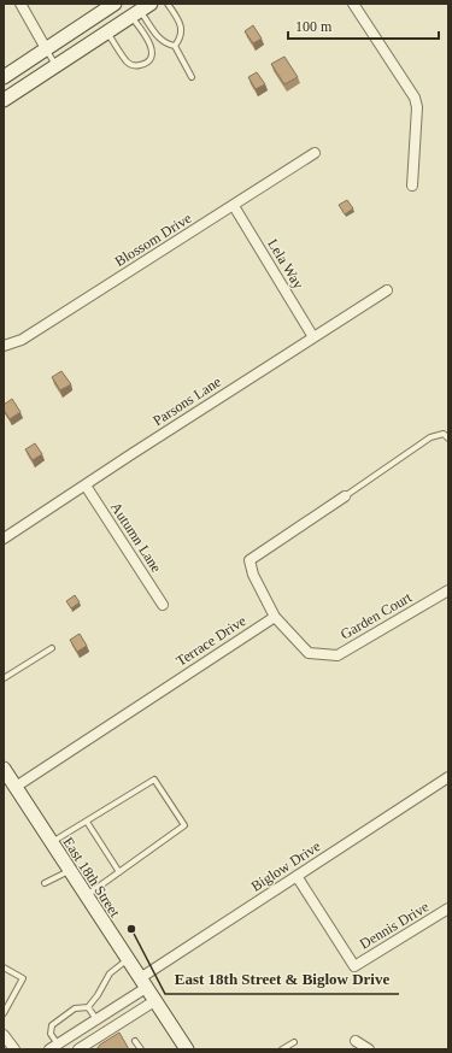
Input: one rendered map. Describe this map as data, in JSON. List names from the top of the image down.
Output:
{
  "streets": {
    "main road": ["East 18th Street"],
    "street": [
      "Blossom Drive",
      "Lela Way",
      "Parsons Lane",
      "Autumn Lane",
      "Garden Court",
      "Terrace Drive",
      "Biglow Drive",
      "Dennis Drive"
    ]
  },
  "crossings": [
    ["Blossom Drive", "Lela Way"],
    ["Lela Way", "Parsons Lane"],
    ["Parsons Lane", "Autumn Lane"],
    ["Garden Court", "Terrace Drive"],
    ["Terrace Drive", "East 18th Street"],
    ["Biglow Drive", "East 18th Street"],
    ["Biglow Drive", "Dennis Drive"]
  ],
  "places": ["East 18th Street & Biglow Drive"],
  "scale_bar": "100 m"
}
